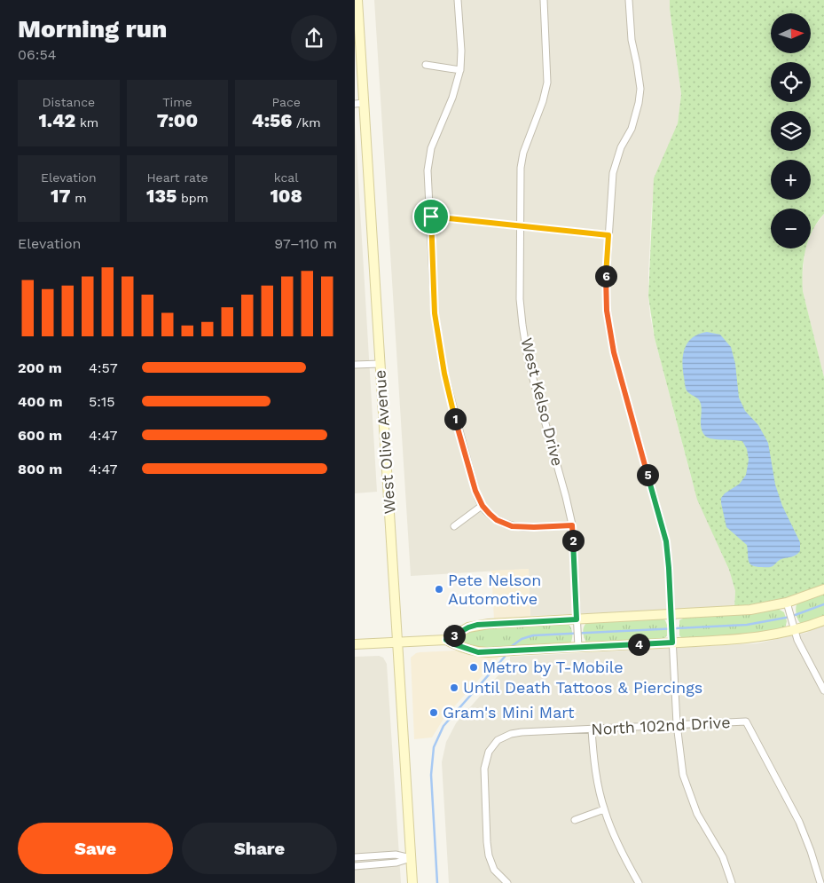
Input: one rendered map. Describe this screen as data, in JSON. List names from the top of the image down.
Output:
{
  "streets": {
    "main road": ["West Olive Avenue"],
    "street": ["West Kelso Drive", "North 102nd Drive"]
  },
  "places": [
    "Pete Nelson Automotive",
    "Metro by T-Mobile",
    "Until Death Tattoos & Piercings",
    "Gram's Mini Mart"
  ],
  "north": "right",
  "page": {
    "heading": ["Morning run", "06:54"],
    "map_buttons": ["+", "−"],
    "stats": [
      ["Distance", "1.42 km"],
      ["Time", "7:00"],
      ["Pace", "4:56 /km"],
      ["Elevation", "17 m"],
      ["Heart rate", "135 bpm"],
      ["kcal", "108"]
    ],
    "chart": ["Elevation", "97–110 m"],
    "pins": [
      "6",
      "1",
      "5",
      "2",
      "3",
      "4"
    ],
    "list": [
      {
        "name": "200 m",
        "note": "4:57"
      },
      {
        "name": "400 m",
        "note": "5:15"
      },
      {
        "name": "600 m",
        "note": "4:47"
      },
      {
        "name": "800 m",
        "note": "4:47"
      }
    ],
    "buttons": ["Save", "Share"]
  }
}
